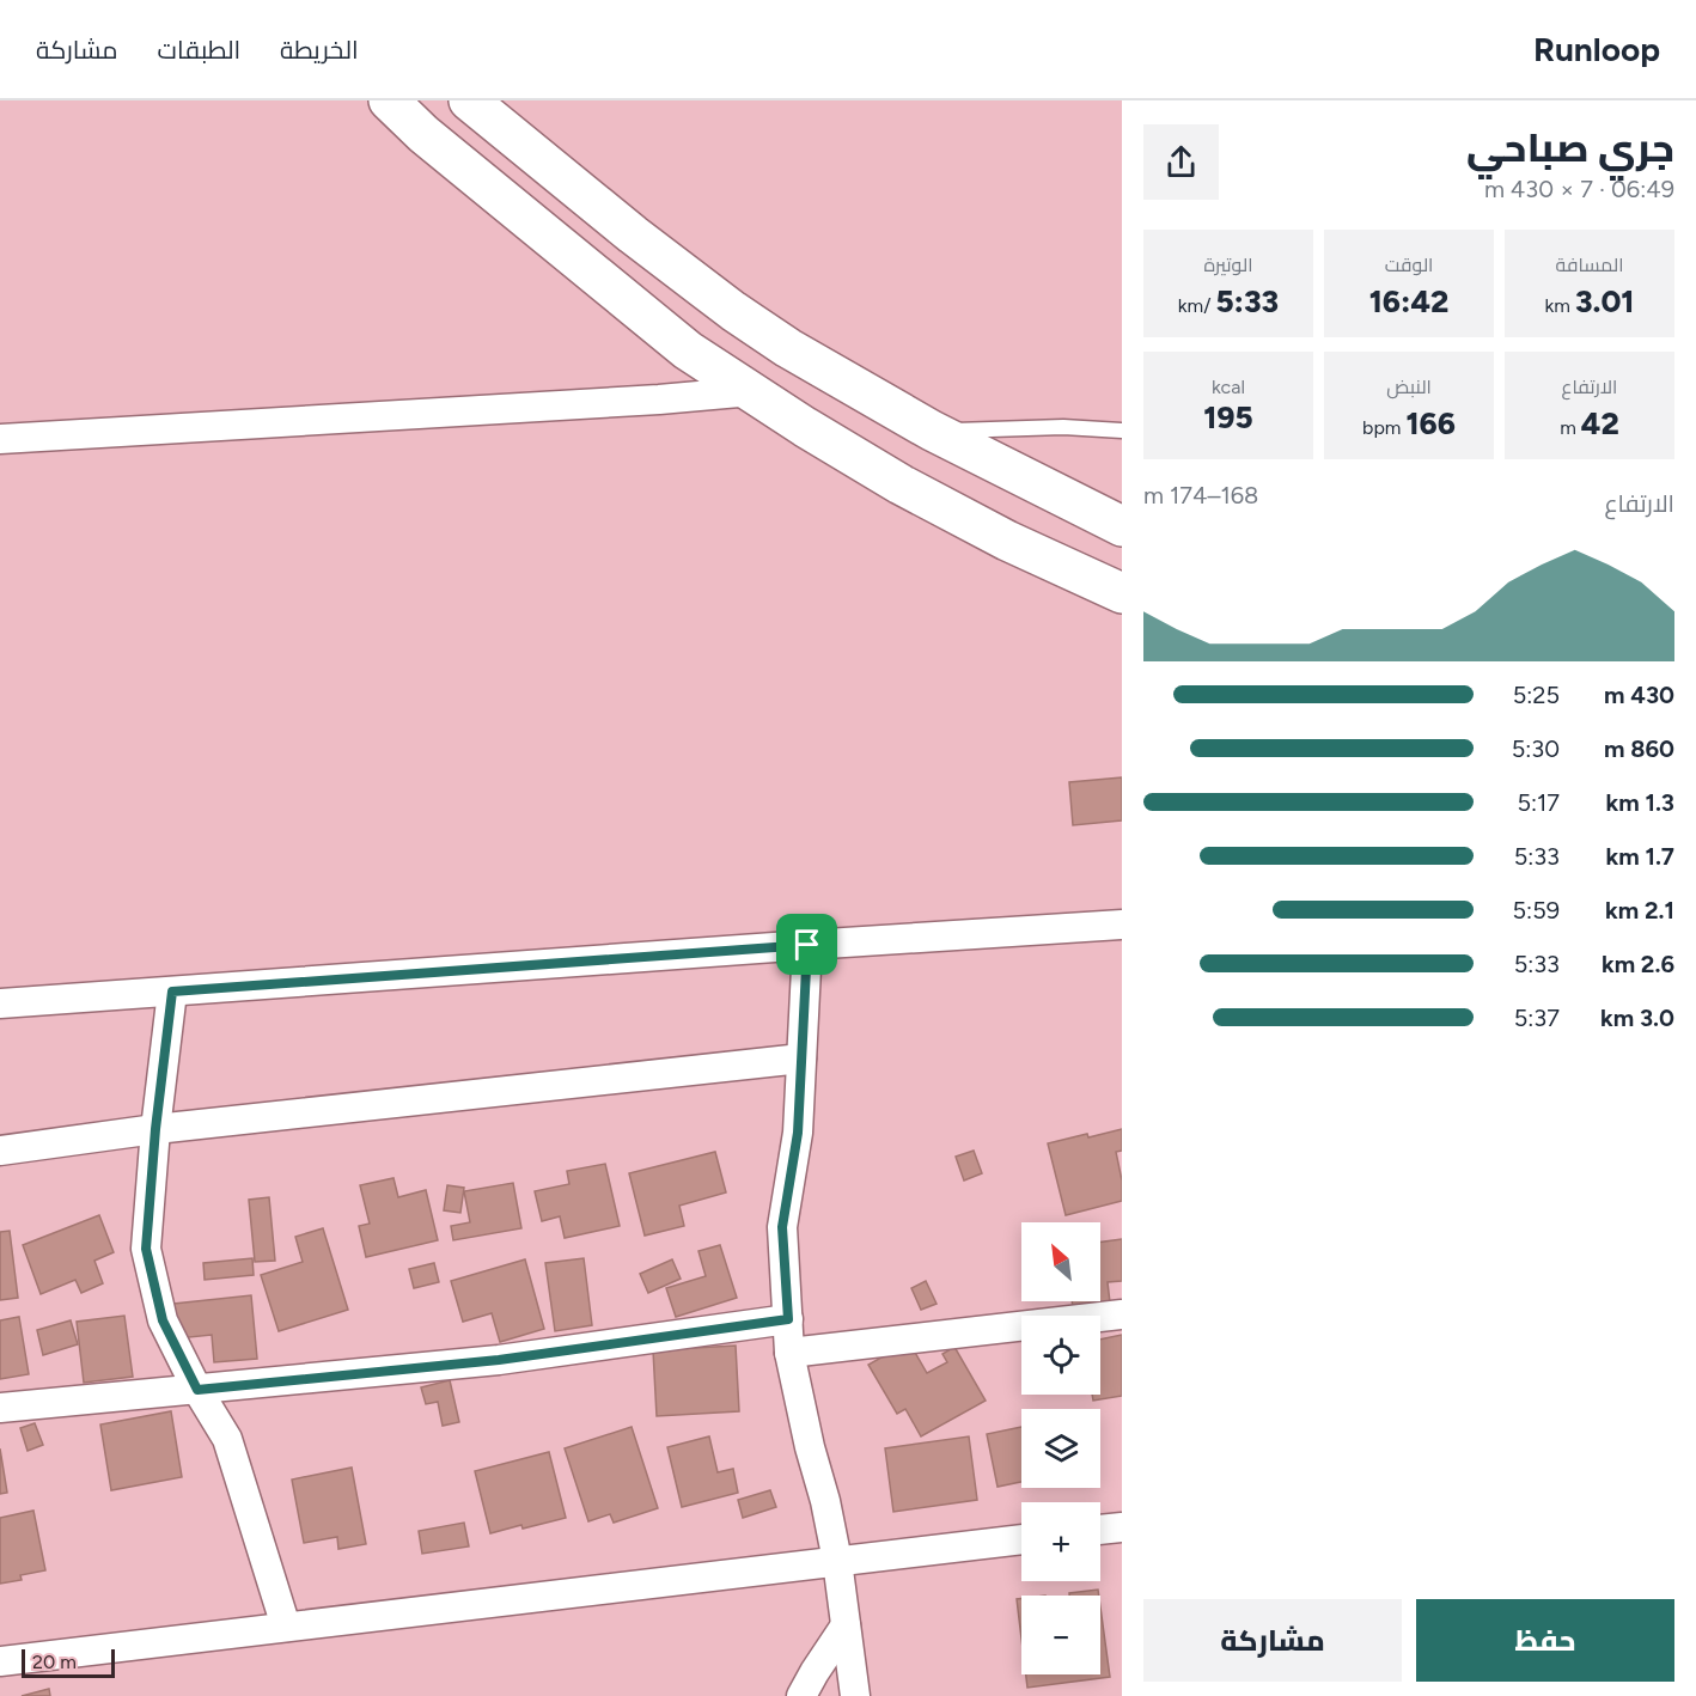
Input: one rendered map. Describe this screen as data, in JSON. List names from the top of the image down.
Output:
{
  "scale_bar": "20 m",
  "north": "top left",
  "page": {
    "header": "Runloop",
    "nav": ["الخريطة", "الطبقات", "مشاركة"],
    "heading": ["جري صباحي", "06:49 · 7 × 430 m"],
    "stats": [
      ["المسافة", "3.01 km"],
      ["الوقت", "16:42"],
      ["الوتيرة", "5:33 /km"],
      ["الارتفاع", "42 m"],
      ["النبض", "166 bpm"],
      ["kcal", "195"]
    ],
    "chart": ["الارتفاع", "168–174 m"],
    "list": [
      {
        "name": "430 m",
        "note": "5:25"
      },
      {
        "name": "860 m",
        "note": "5:30"
      },
      {
        "name": "1.3 km",
        "note": "5:17"
      },
      {
        "name": "1.7 km",
        "note": "5:33"
      },
      {
        "name": "2.1 km",
        "note": "5:59"
      },
      {
        "name": "2.6 km",
        "note": "5:33"
      },
      {
        "name": "3.0 km",
        "note": "5:37"
      }
    ],
    "map_buttons": ["+", "−"],
    "buttons": ["حفظ", "مشاركة"],
    "scale": "20 m"
  }
}
